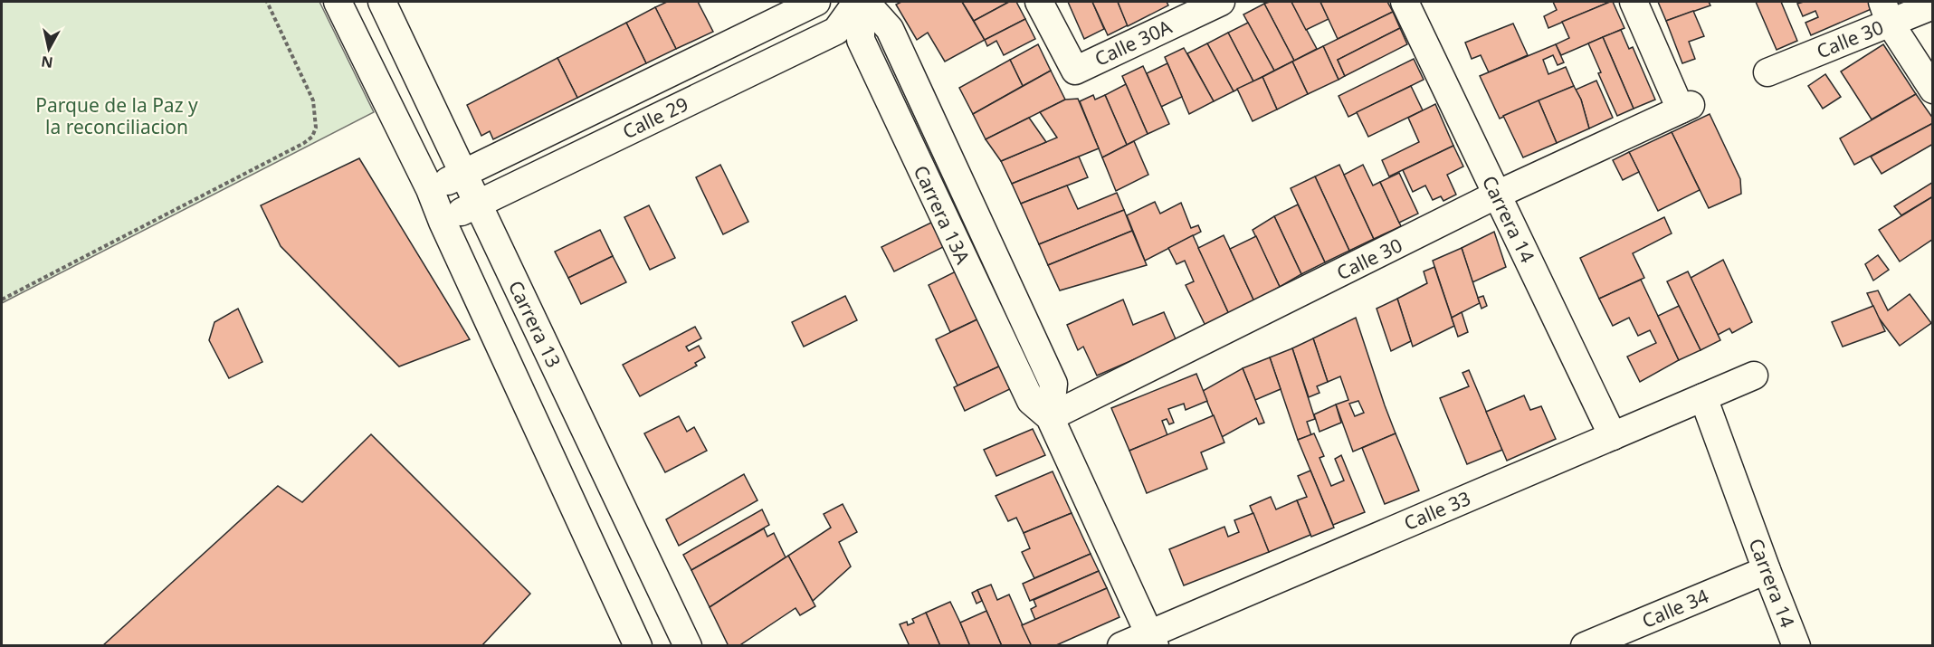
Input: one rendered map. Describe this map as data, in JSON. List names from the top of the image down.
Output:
{
  "streets": {
    "street": [
      "Calle 30",
      "Calle 30A",
      "Calle 29",
      "Carrera 13A",
      "Carrera 14",
      "Carrera 13",
      "Calle 33",
      "Calle 34"
    ]
  },
  "crossings": [
    ["Calle 30", "Carrera 13A"],
    ["Calle 30", "Carrera 14"],
    ["Calle 29", "Carrera 13A"],
    ["Calle 29", "Carrera 13"],
    ["Carrera 13A", "Calle 33"],
    ["Carrera 14", "Calle 33"],
    ["Carrera 14", "Calle 34"]
  ],
  "parks": ["Parque de la Paz y la reconciliacion"],
  "north": "bottom"
}
